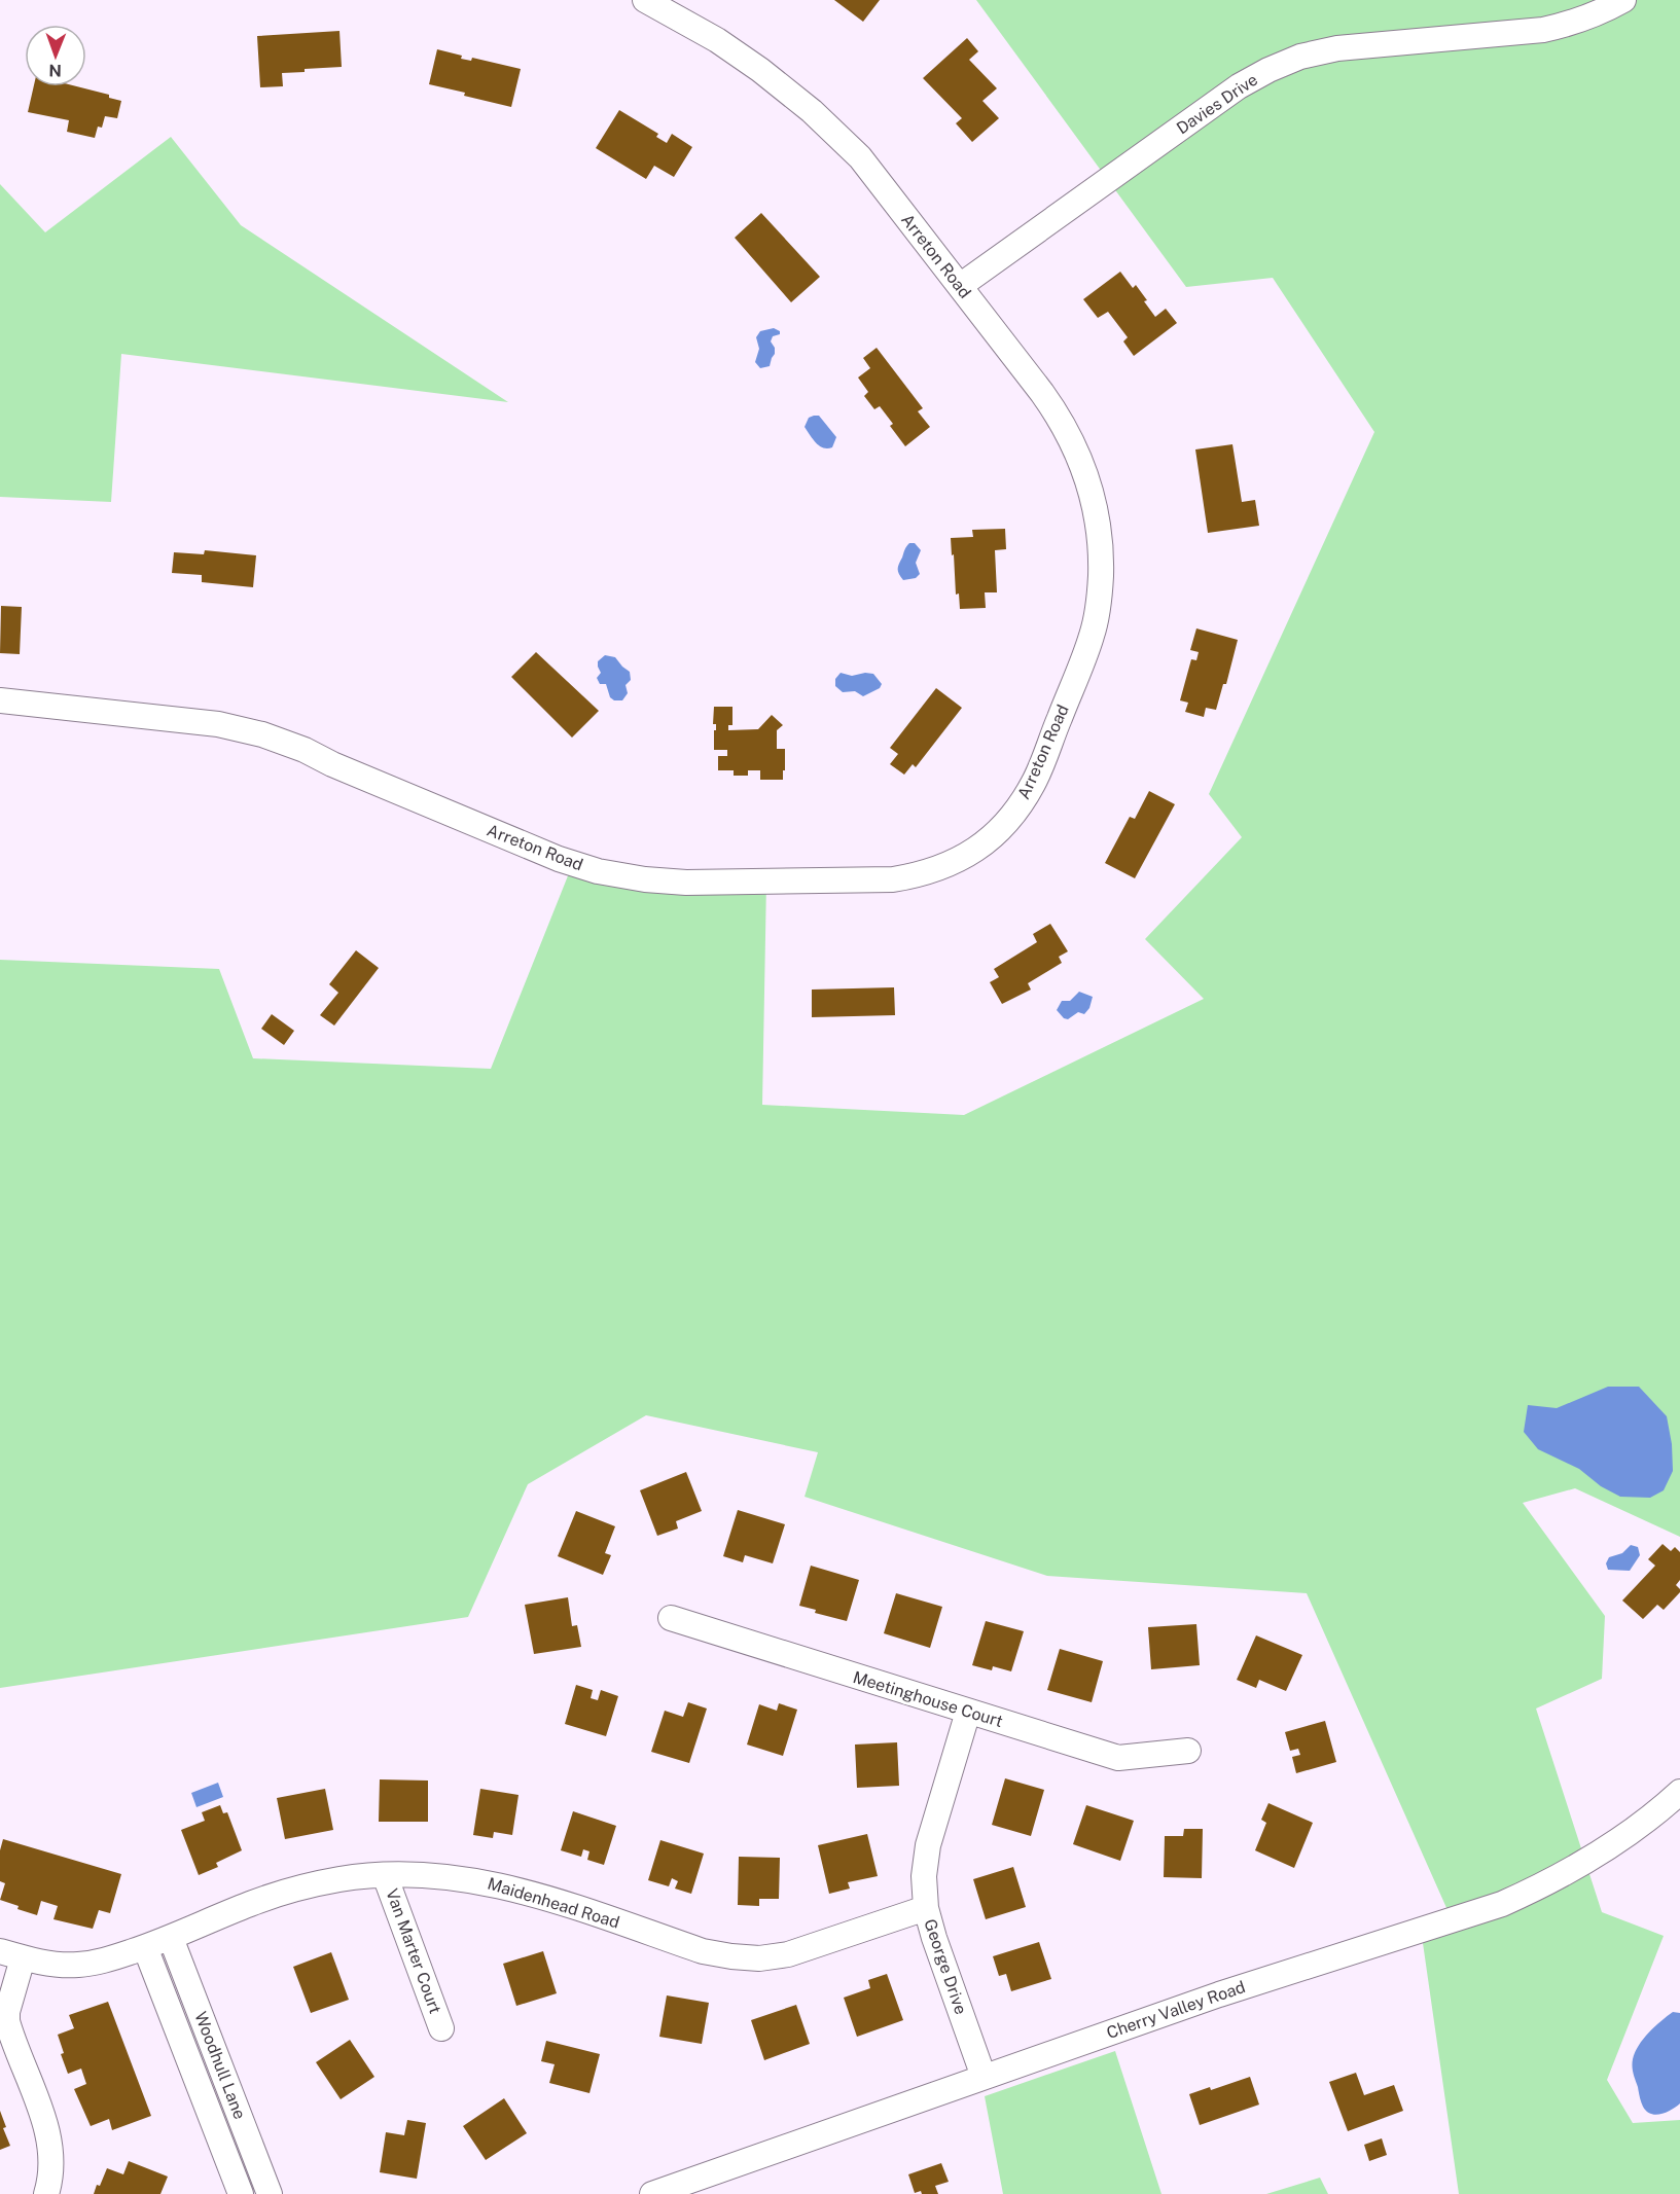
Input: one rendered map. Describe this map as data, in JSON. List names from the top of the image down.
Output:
{
  "streets": {
    "street": [
      "Davies Drive",
      "Arreton Road",
      "Meetinghouse Court",
      "Maidenhead Road",
      "Van Marter Court",
      "George Drive",
      "Cherry Valley Road",
      "Woodhull Lane"
    ]
  },
  "crossings": [
    ["Davies Drive", "Arreton Road"],
    ["Meetinghouse Court", "George Drive"],
    ["Maidenhead Road", "Van Marter Court"],
    ["Maidenhead Road", "George Drive"],
    ["Maidenhead Road", "Woodhull Lane"],
    ["George Drive", "Cherry Valley Road"]
  ],
  "north": "bottom"
}
